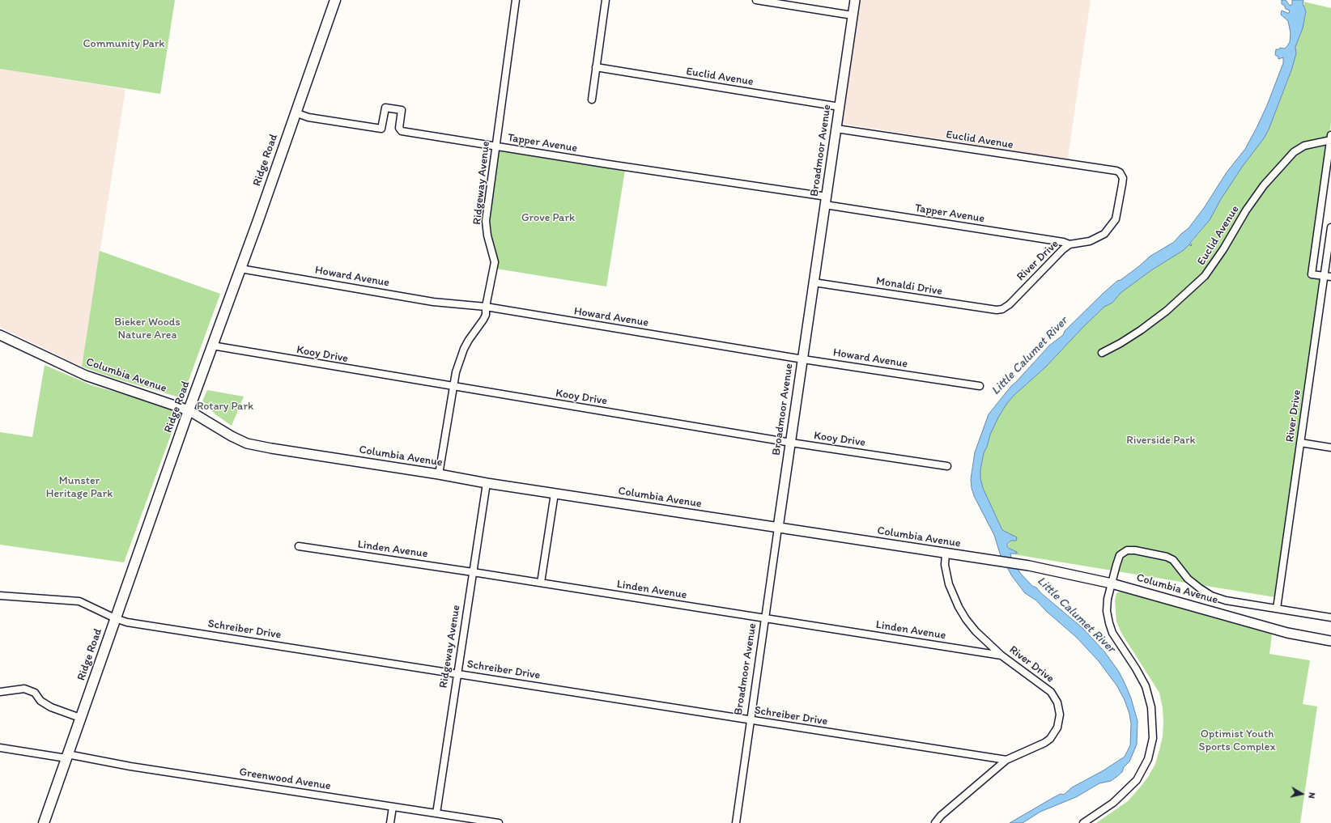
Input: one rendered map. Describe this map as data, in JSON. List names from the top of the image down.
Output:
{
  "streets": {
    "main road": ["Ridge Road"],
    "street": [
      "Euclid Avenue",
      "Tapper Avenue",
      "Broadmoor Avenue",
      "Ridgeway Avenue",
      "River Drive",
      "Howard Avenue",
      "Monaldi Drive",
      "Kooy Drive",
      "Columbia Avenue",
      "Linden Avenue",
      "Schreiber Drive",
      "Greenwood Avenue"
    ]
  },
  "crossings": [
    ["Euclid Avenue", "Broadmoor Avenue"],
    ["Euclid Avenue", "River Drive"],
    ["Tapper Avenue", "Broadmoor Avenue"],
    ["Tapper Avenue", "Ridge Road"],
    ["Tapper Avenue", "Ridgeway Avenue"],
    ["Tapper Avenue", "River Drive"],
    ["Broadmoor Avenue", "Howard Avenue"],
    ["Broadmoor Avenue", "Monaldi Drive"],
    ["Broadmoor Avenue", "Kooy Drive"],
    ["Broadmoor Avenue", "Columbia Avenue"],
    ["Broadmoor Avenue", "Linden Avenue"],
    ["Broadmoor Avenue", "Schreiber Drive"],
    ["Ridge Road", "Howard Avenue"],
    ["Ridge Road", "Kooy Drive"],
    ["Ridge Road", "Columbia Avenue"],
    ["Ridge Road", "Schreiber Drive"],
    ["Ridge Road", "Greenwood Avenue"],
    ["Ridgeway Avenue", "Howard Avenue"],
    ["Ridgeway Avenue", "Kooy Drive"],
    ["Ridgeway Avenue", "Columbia Avenue"],
    ["Ridgeway Avenue", "Linden Avenue"],
    ["Ridgeway Avenue", "Schreiber Drive"],
    ["Ridgeway Avenue", "Greenwood Avenue"],
    ["River Drive", "Monaldi Drive"],
    ["River Drive", "Columbia Avenue"],
    ["River Drive", "Linden Avenue"],
    ["River Drive", "Schreiber Drive"]
  ],
  "water": ["Little Calumet River"],
  "parks": [
    "Community Park",
    "Grove Park",
    "Bieker Woods Nature Area",
    "Rotary Park",
    "Riverside Park",
    "Munster Heritage Park",
    "Optimist Youth Sports Complex"
  ],
  "north": "right"
}
